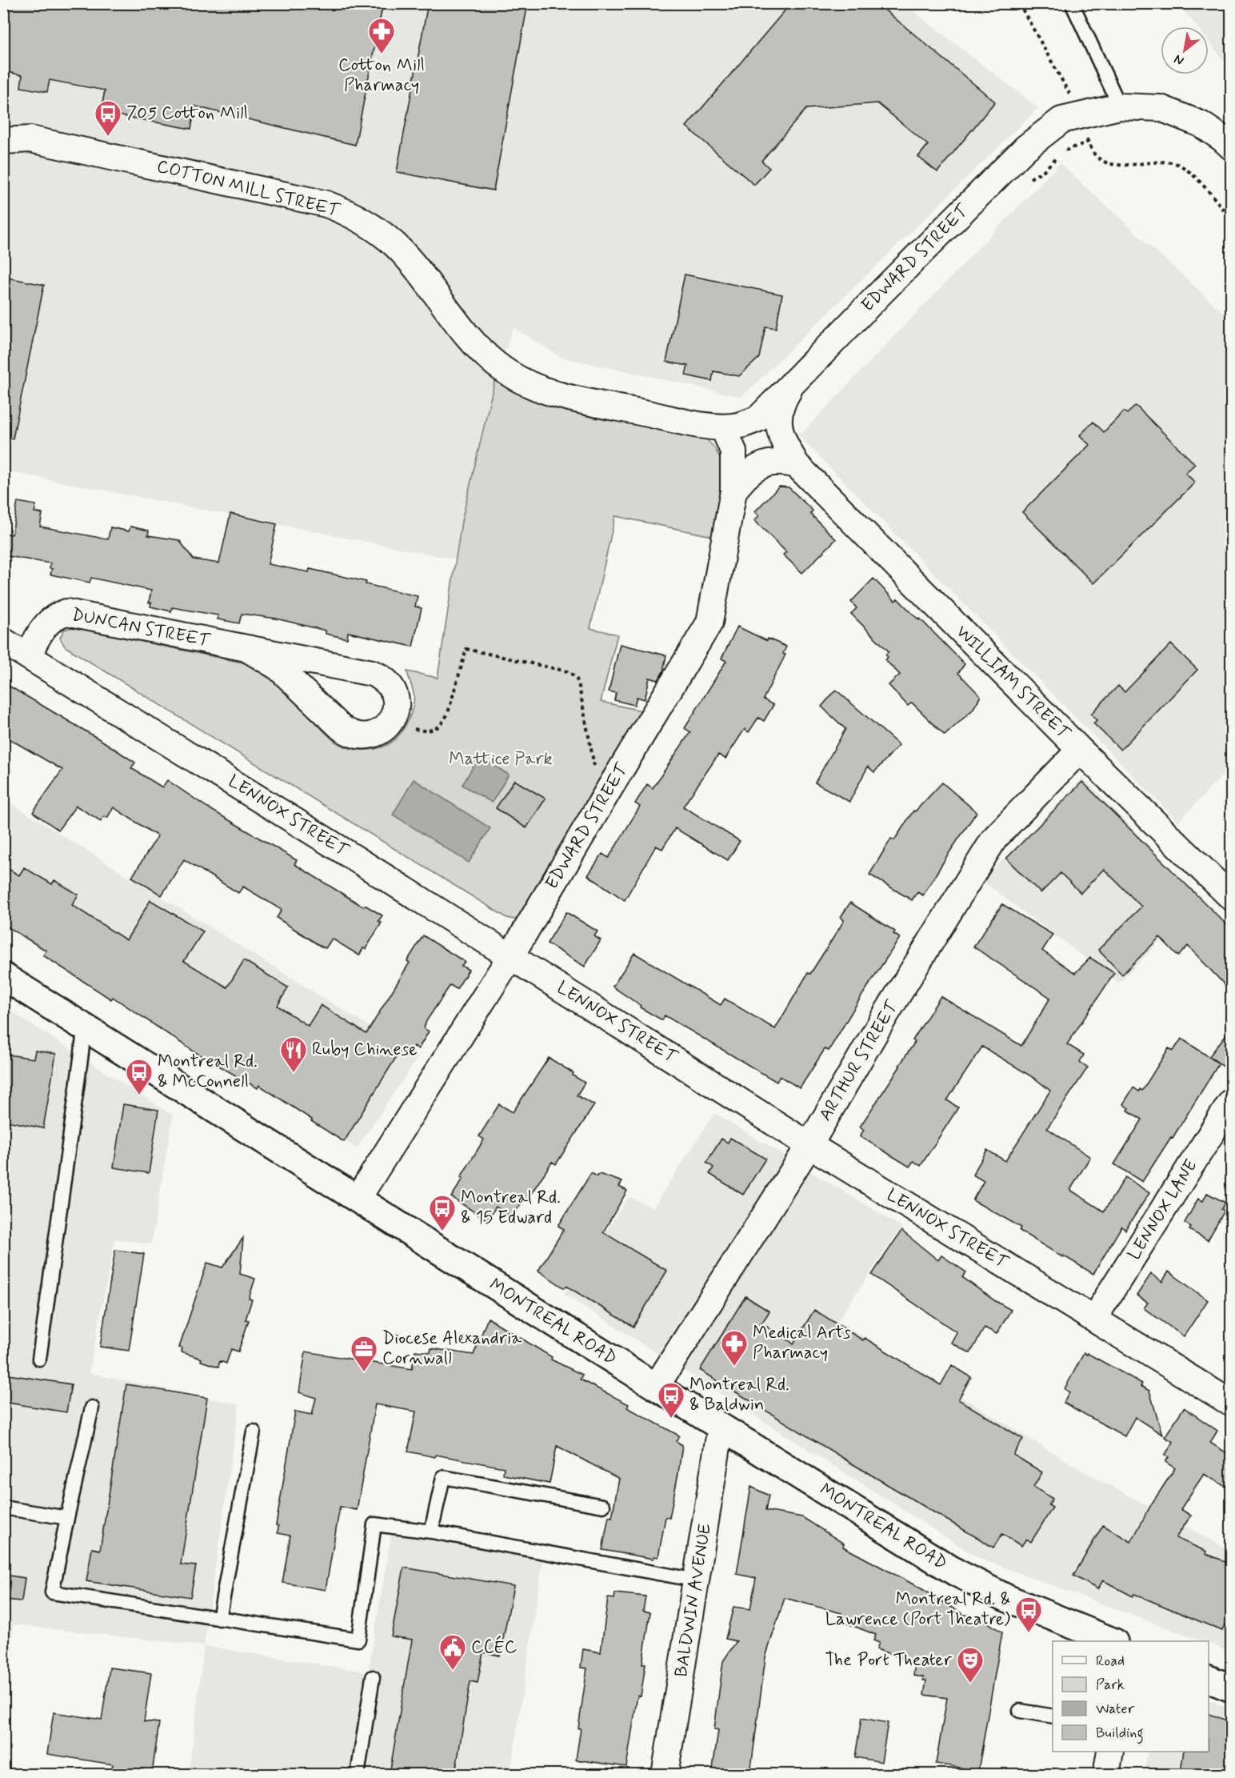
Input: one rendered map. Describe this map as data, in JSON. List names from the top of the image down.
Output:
{
  "streets": {
    "main road": ["MONTREAL ROAD"],
    "street": [
      "COTTON MILL STREET",
      "EDWARD STREET",
      "DUNCAN STREET",
      "WILLIAM STREET",
      "LENNOX STREET",
      "ARTHUR STREET",
      "LENNOX LANE",
      "BALDWIN AVENUE"
    ]
  },
  "crossings": [
    ["COTTON MILL STREET", "EDWARD STREET"],
    ["EDWARD STREET", "WILLIAM STREET"],
    ["EDWARD STREET", "LENNOX STREET"],
    ["EDWARD STREET", "MONTREAL ROAD"],
    ["DUNCAN STREET", "LENNOX STREET"],
    ["WILLIAM STREET", "ARTHUR STREET"],
    ["LENNOX STREET", "ARTHUR STREET"],
    ["LENNOX STREET", "LENNOX LANE"],
    ["ARTHUR STREET", "MONTREAL ROAD"],
    ["MONTREAL ROAD", "BALDWIN AVENUE"]
  ],
  "parks": ["Mattice Park"],
  "places": {
    "pharmacy": ["Cotton Mill Pharmacy", "Medical Arts Pharmacy"],
    "bus stop": [
      "705 Cotton Mill",
      "Montreal Rd. & McConnell",
      "Montreal Rd. & 15 Edward",
      "Montreal Rd. & Baldwin",
      "Montreal Rd. & Lawrence (Port Theatre)"
    ],
    "restaurant": ["Ruby Chinese"],
    "office": ["Diocese Alexandria Cornwall"],
    "public building": ["CCÉC"],
    "theatre": ["The Port Theater"]
  },
  "legend": [
    "Road",
    "Park",
    "Water",
    "Building"
  ],
  "north": "bottom left"
}
